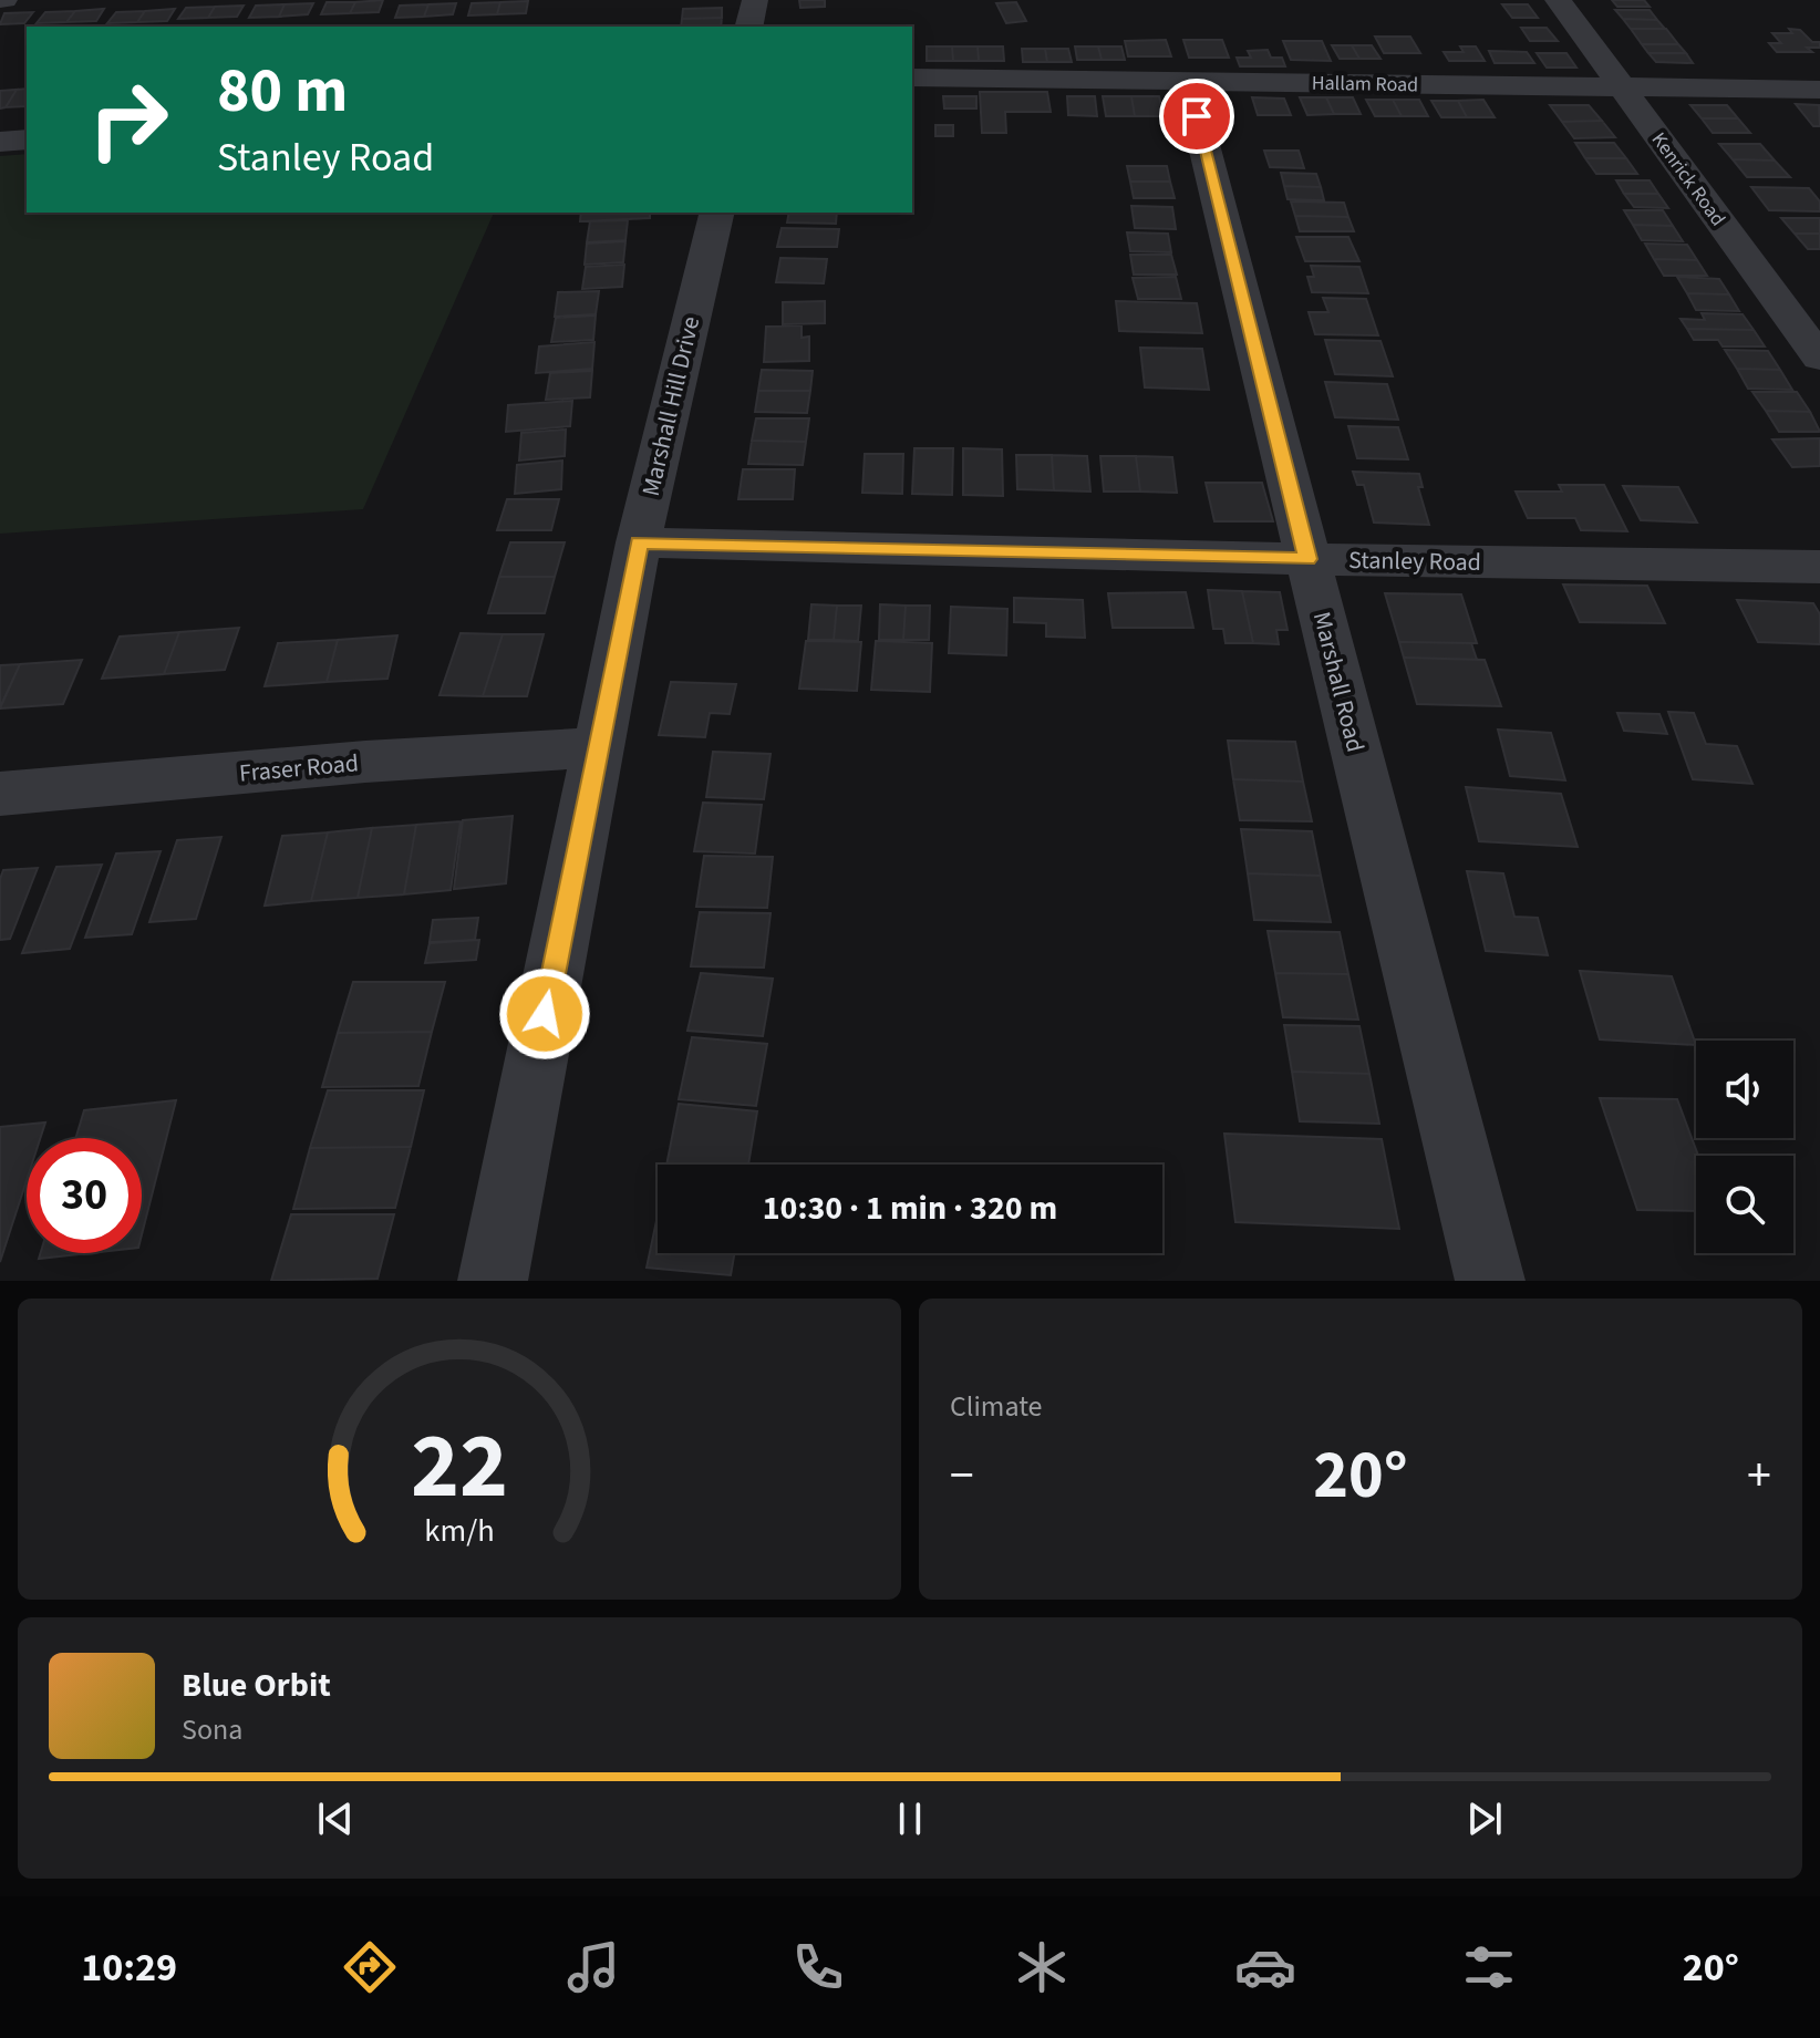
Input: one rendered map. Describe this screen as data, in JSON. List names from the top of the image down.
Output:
{
  "streets": {
    "street": [
      "Hallam Road",
      "Kenrick Road",
      "Marshall Hill Drive",
      "Stanley Road",
      "Marshall Road",
      "Fraser Road"
    ]
  },
  "crossings": [
    ["Hallam Road", "Kenrick Road"],
    ["Hallam Road", "Marshall Road"],
    ["Marshall Hill Drive", "Stanley Road"],
    ["Marshall Hill Drive", "Fraser Road"],
    ["Stanley Road", "Marshall Road"]
  ],
  "page": {
    "turn": ["80 m", "Stanley Road"],
    "limit": "30",
    "trip": "10:30 · 1 min · 320 m",
    "tile": "Climate",
    "heat": ["−", "20°", "+"],
    "song": ["Blue Orbit", "Sona"],
    "tabs": ["10:29", "20°"],
    "gauge": ["22", "km/h"]
  }
}
